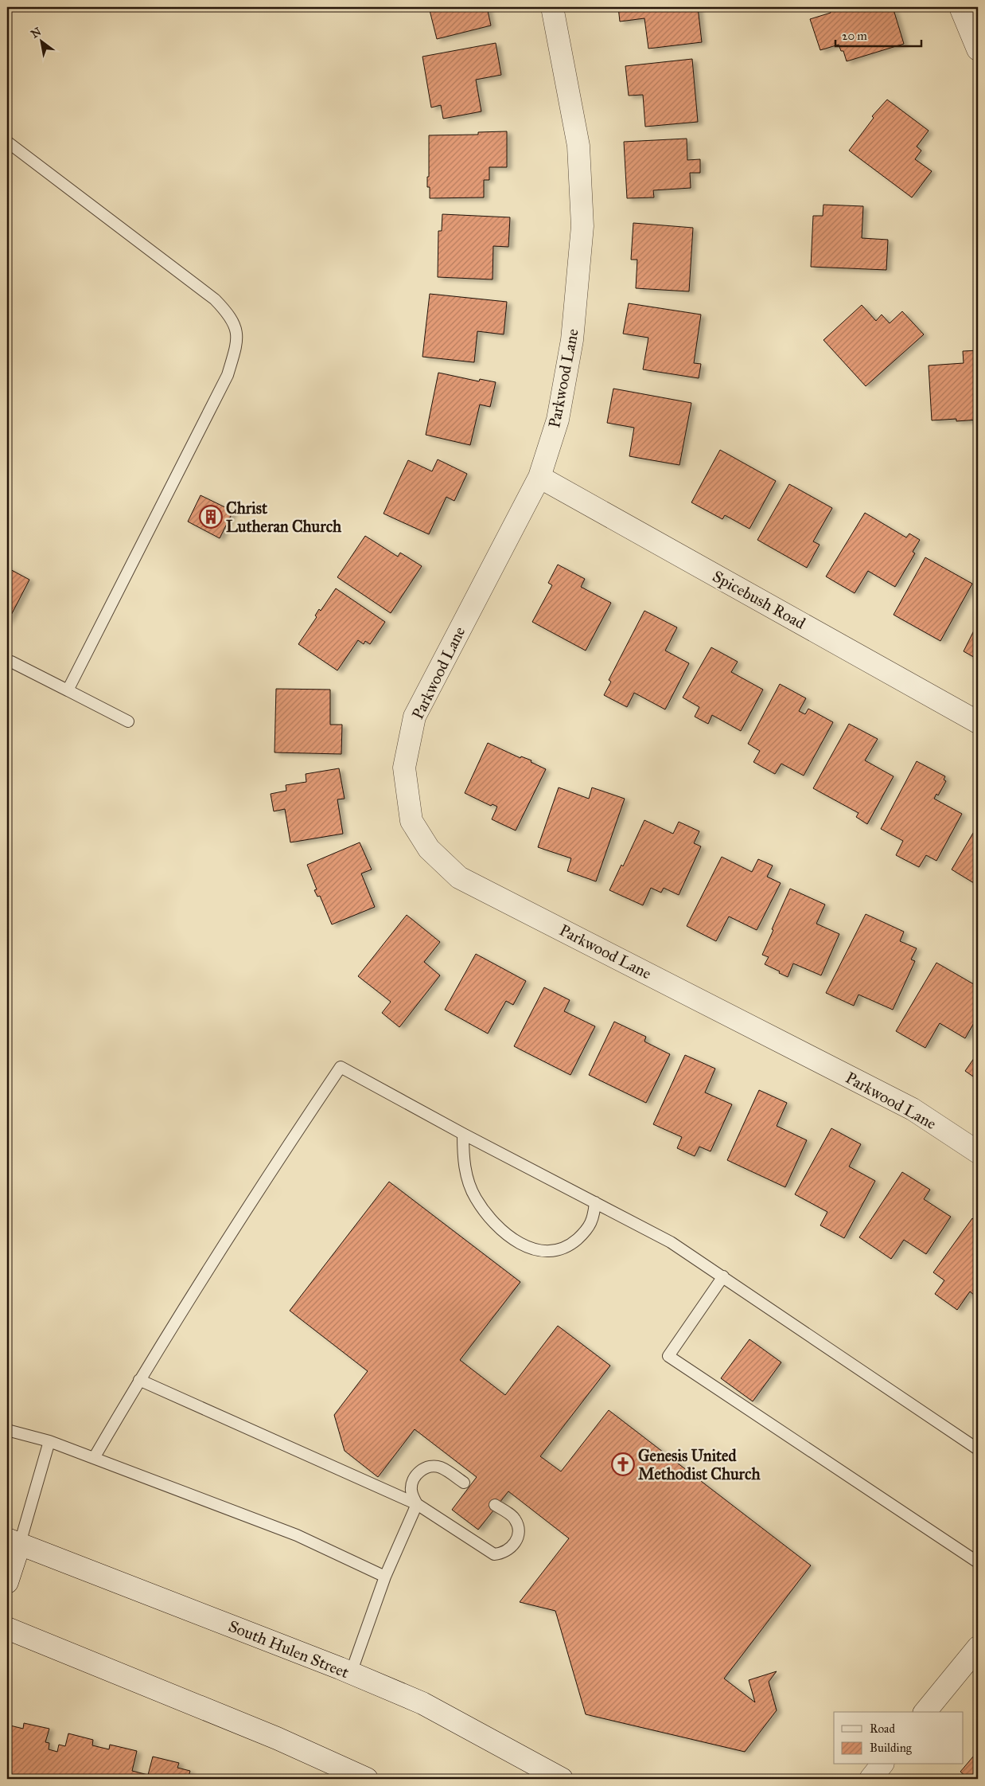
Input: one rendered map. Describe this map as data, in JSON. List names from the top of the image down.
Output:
{
  "streets": {
    "street": ["Parkwood Lane", "Spicebush Road", "South Hulen Street"]
  },
  "crossings": [
    ["Parkwood Lane", "Spicebush Road"]
  ],
  "places": {
    "building": ["Christ Lutheran Church"],
    "church": ["Genesis United Methodist Church"]
  },
  "legend": ["Road", "Building"],
  "scale_bar": "20 m",
  "north": "top left"
}
